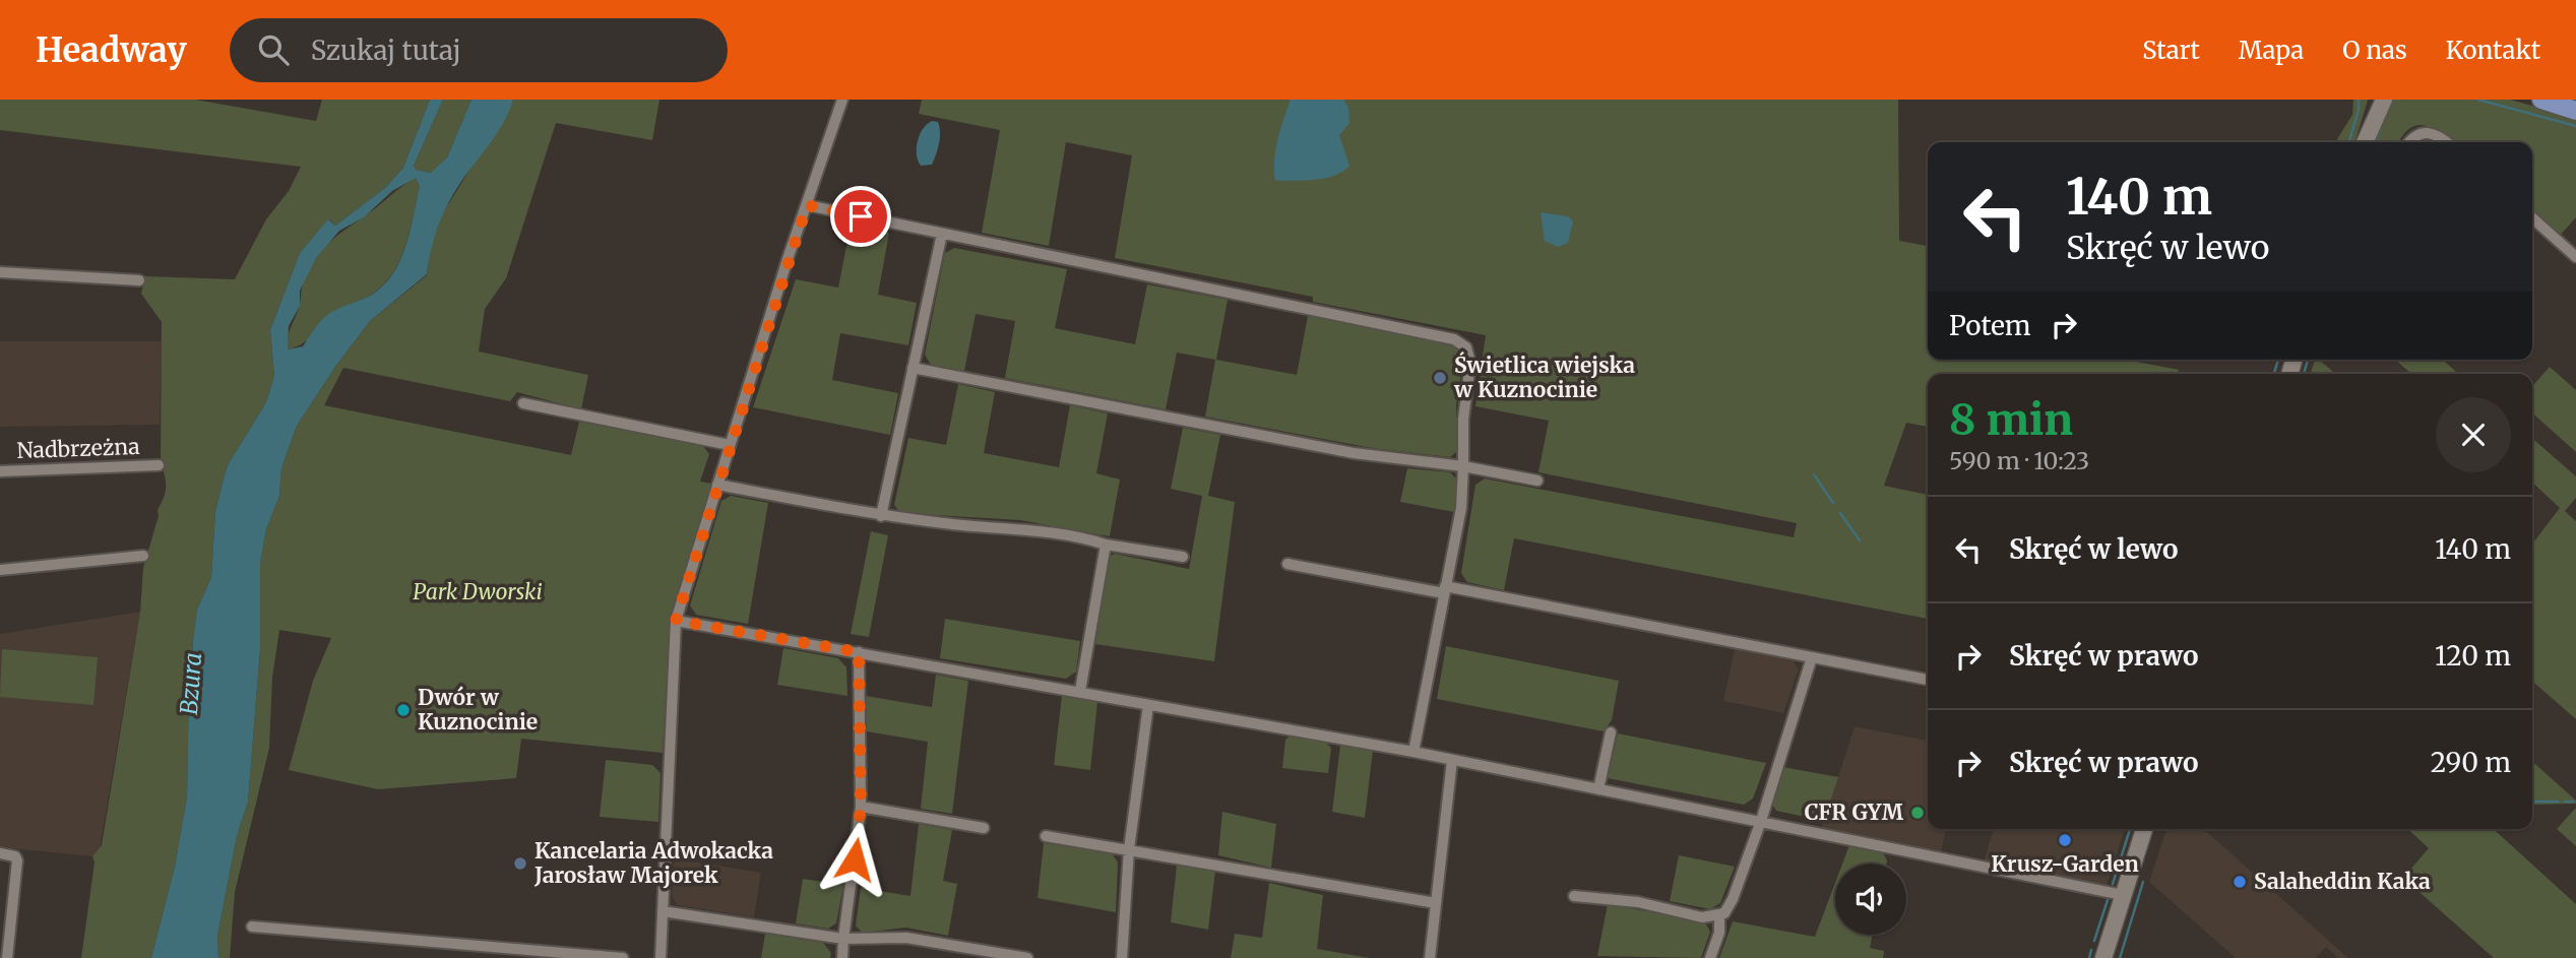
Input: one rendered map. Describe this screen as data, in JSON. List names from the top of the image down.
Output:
{
  "streets": {
    "street": ["Nadbrzeżna"]
  },
  "water": ["Bzura"],
  "parks": ["Park Dworski"],
  "places": [
    "Świetlica wiejska w Kuznocinie",
    "Dwór w Kuznocinie",
    "CFR GYM",
    "Krusz-Garden",
    "Kancelaria Adwokacka Jarosław Majorek",
    "Salaheddin Kaka"
  ],
  "page": {
    "header": "Headway",
    "search": "Szukaj tutaj",
    "nav": [
      "Start",
      "Mapa",
      "O nas",
      "Kontakt"
    ],
    "turn": ["140 m", "Skręć w lewo"],
    "then": "Potem",
    "heading": ["8 min", "590 m · 10:23"],
    "list": [
      {
        "name": "Skręć w lewo",
        "value": "140 m"
      },
      {
        "name": "Skręć w prawo",
        "value": "120 m"
      },
      {
        "name": "Skręć w prawo",
        "value": "290 m"
      }
    ]
  }
}
